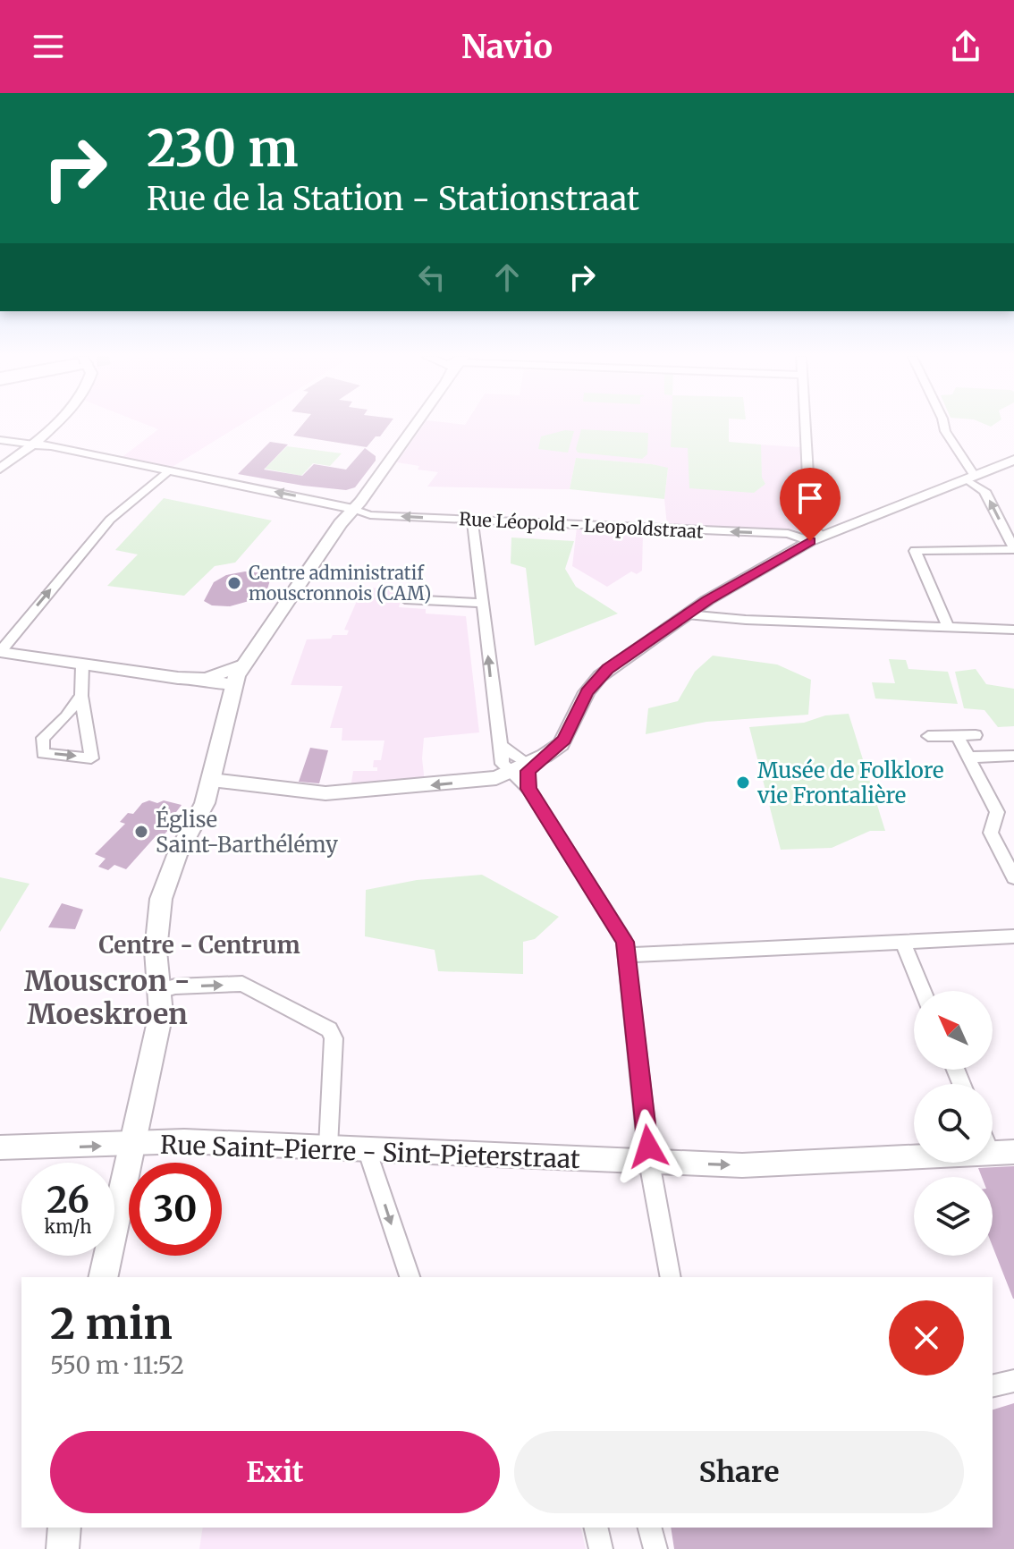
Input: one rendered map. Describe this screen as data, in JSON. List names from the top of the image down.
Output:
{
  "streets": {
    "street": ["Rue Léopold - Leopoldstraat", "Rue Saint-Pierre - Sint-Pieterstraat"]
  },
  "one_way": ["Rue Saint-Pierre - Sint-Pieterstraat"],
  "districts": ["Centre - Centrum", "Mouscron - Moeskroen"],
  "places": ["Centre administratif mouscronnois (CAM)", "Musée de Folklore vie Frontalière", "Église Saint-Barthélémy"],
  "north": "top left",
  "page": {
    "header": "Navio",
    "turn": ["230 m", "Rue de la Station - Stationstraat"],
    "speed": "26 km/h",
    "limit": "30",
    "heading": ["2 min", "550 m · 11:52"],
    "buttons": ["Exit", "Share"]
  }
}
